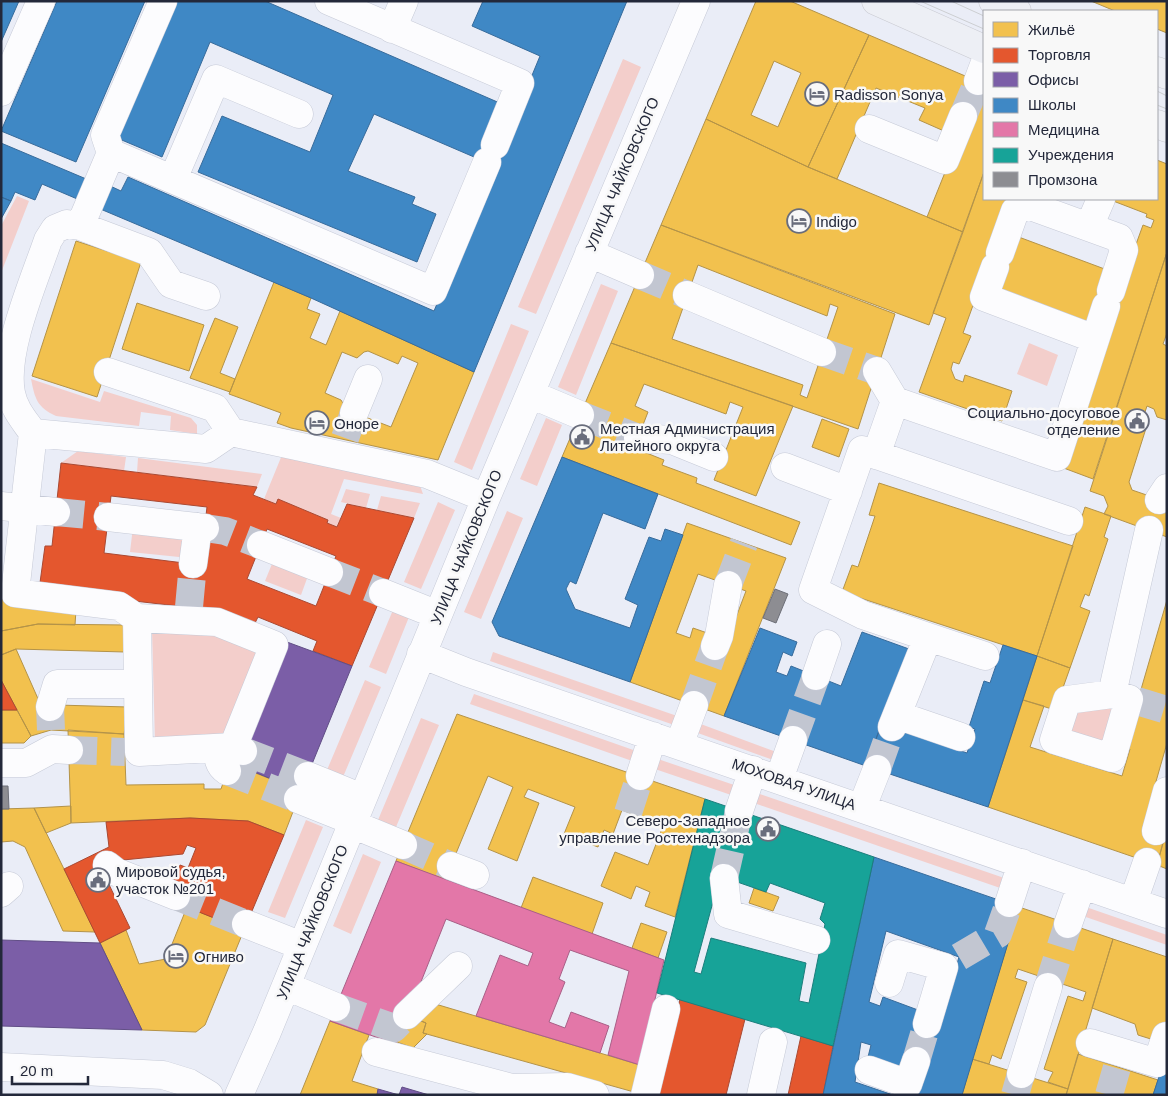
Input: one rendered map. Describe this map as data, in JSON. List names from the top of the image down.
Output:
{
  "streets": {
    "street": ["УЛИЦА ЧАЙКОВСКОГО", "МОХОВАЯ УЛИЦА"]
  },
  "crossings": [
    ["УЛИЦА ЧАЙКОВСКОГО", "МОХОВАЯ УЛИЦА"]
  ],
  "places": {
    "hotel": [
      "Radisson Sonya",
      "Indigo",
      "Оноре",
      "Огниво"
    ],
    "public building": [
      "Социально-досуговое отделение",
      "Местная Администрация Литейного округа",
      "Северо-Западное управление Ростехнадзора",
      "Мировой судья, участок №201"
    ]
  },
  "legend": [
    "Жильё",
    "Торговля",
    "Офисы",
    "Школы",
    "Медицина",
    "Учреждения",
    "Промзона"
  ],
  "scale_bar": "20 m"
}
